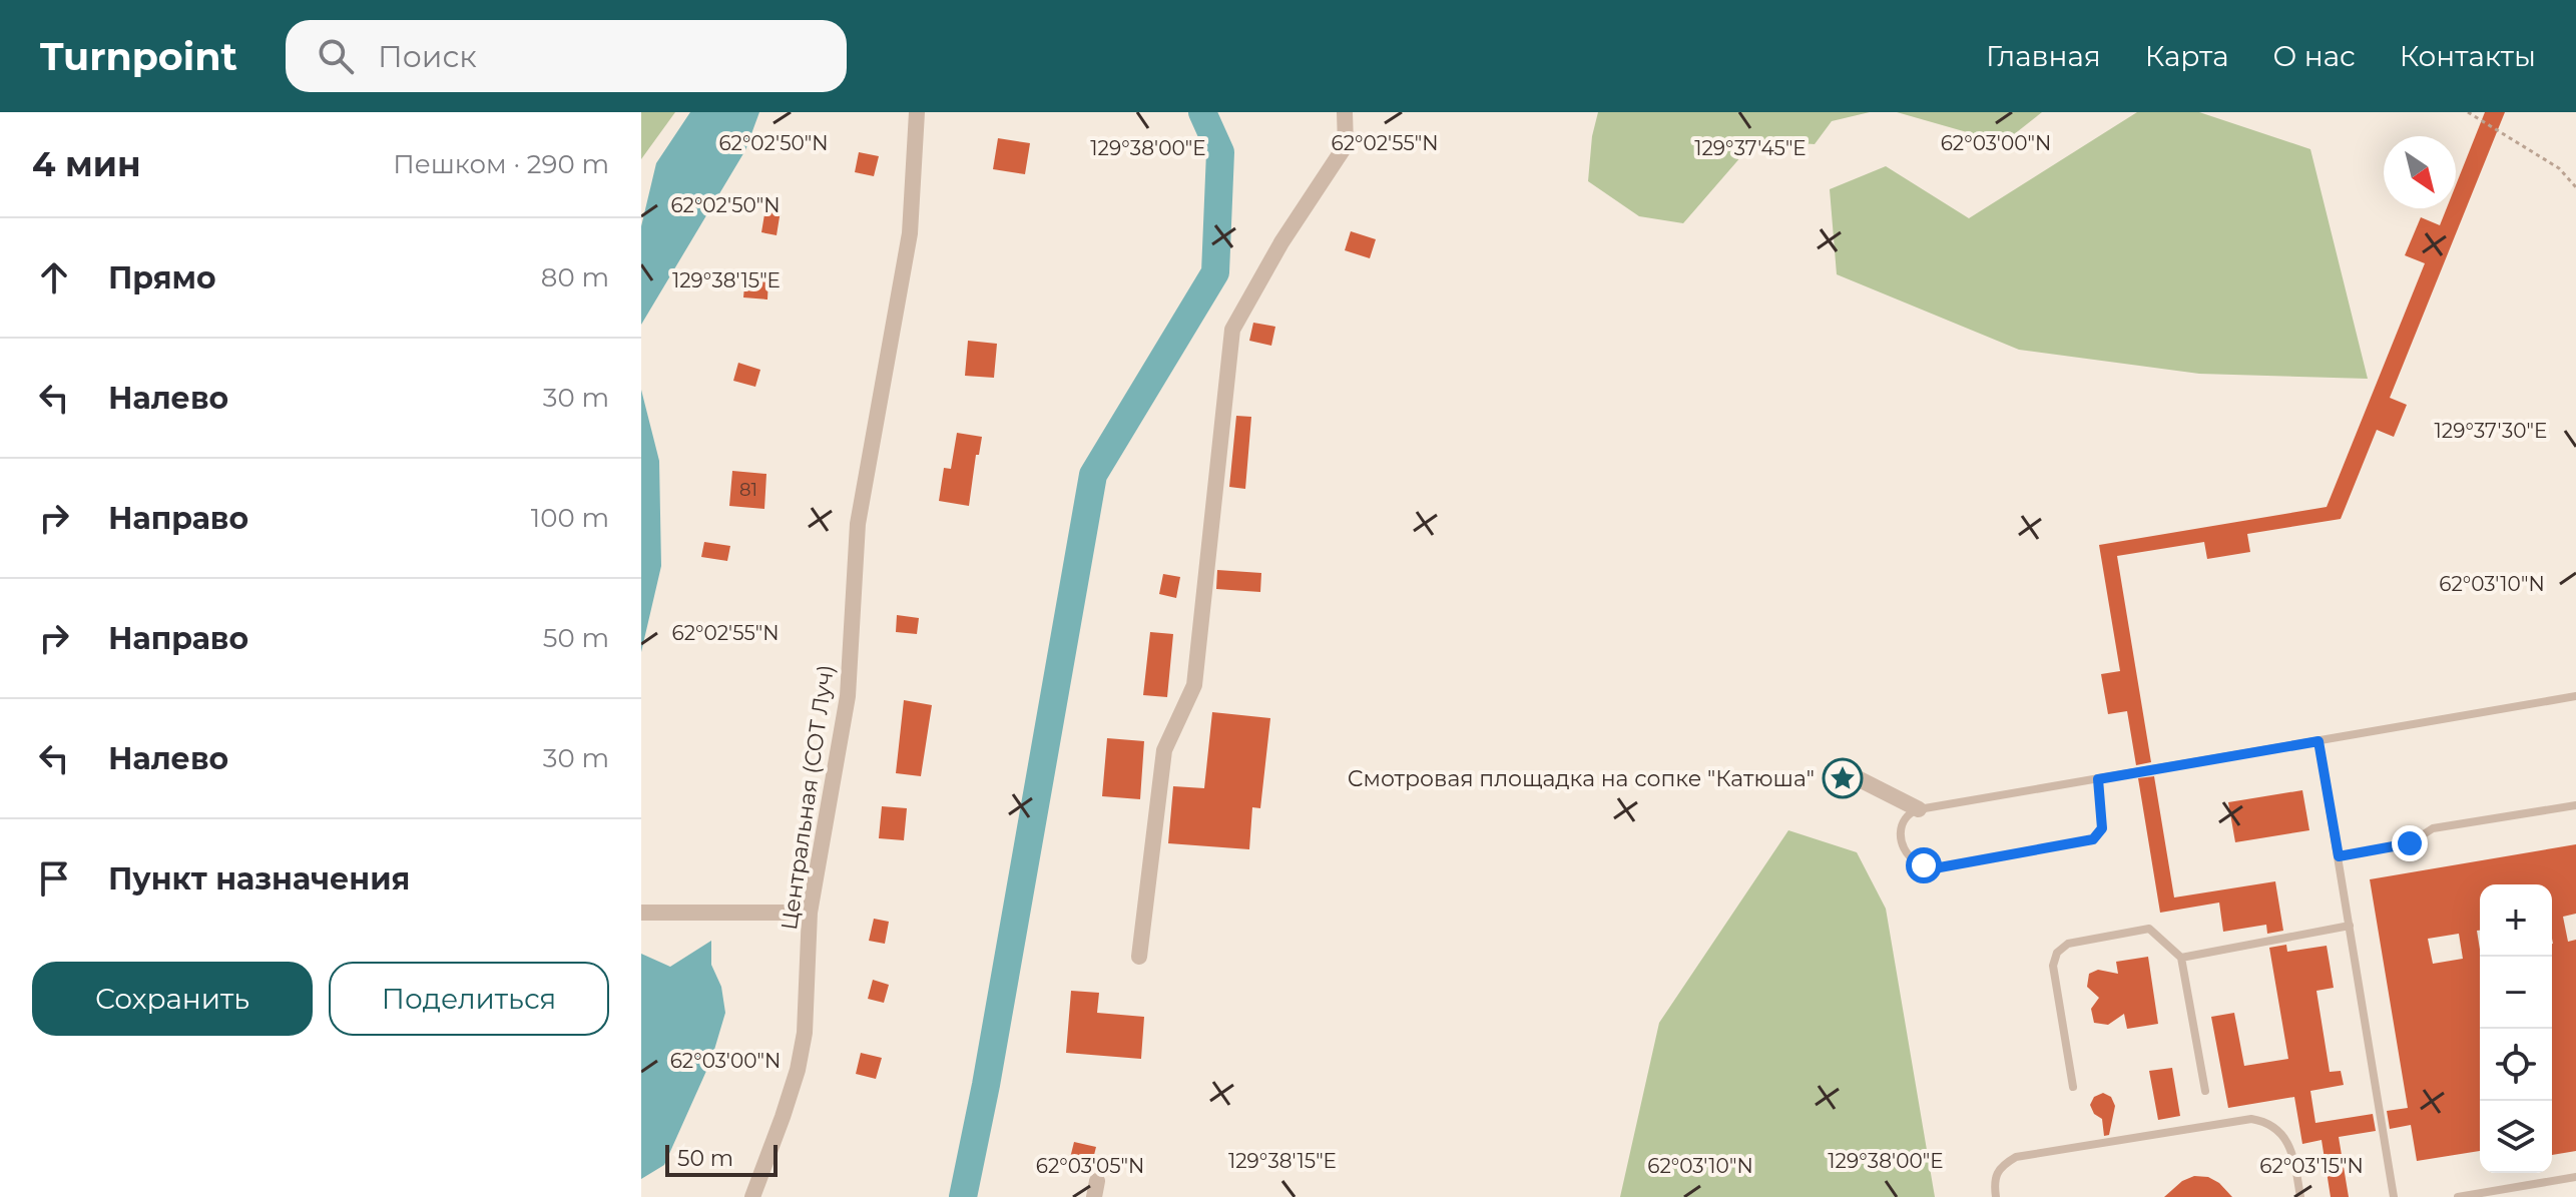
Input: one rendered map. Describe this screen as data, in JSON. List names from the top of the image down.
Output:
{
  "streets": {
    "street": ["Центральная (СОТ Луч)"]
  },
  "places": {
    "place": ["Смотровая площадка на сопке \"Катюша\""]
  },
  "house_numbers": ["81"],
  "scale_bar": "50 m",
  "north": "bottom right",
  "page": {
    "header": "Turnpoint",
    "search": "Поиск",
    "nav": [
      "Главная",
      "Карта",
      "О нас",
      "Контакты"
    ],
    "heading": ["4 мин", "Пешком · 290 m"],
    "list": [
      ["Прямо", "80 m"],
      ["Налево", "30 m"],
      ["Направо", "100 m"],
      ["Направо", "50 m"],
      ["Налево", "30 m"],
      "Пункт назначения"
    ],
    "map_buttons": ["+", "−"],
    "buttons": ["Сохранить", "Поделиться"],
    "scale": "50 m"
  },
  "coordinates": [
    "62°02'50\"N",
    "62°02'55\"N",
    "62°03'00\"N",
    "129°38'00\"E",
    "129°37'45\"E",
    "129°38'15\"E",
    "129°37'30\"E",
    "62°03'10\"N",
    "62°03'05\"N",
    "62°03'15\"N"
  ]
}
